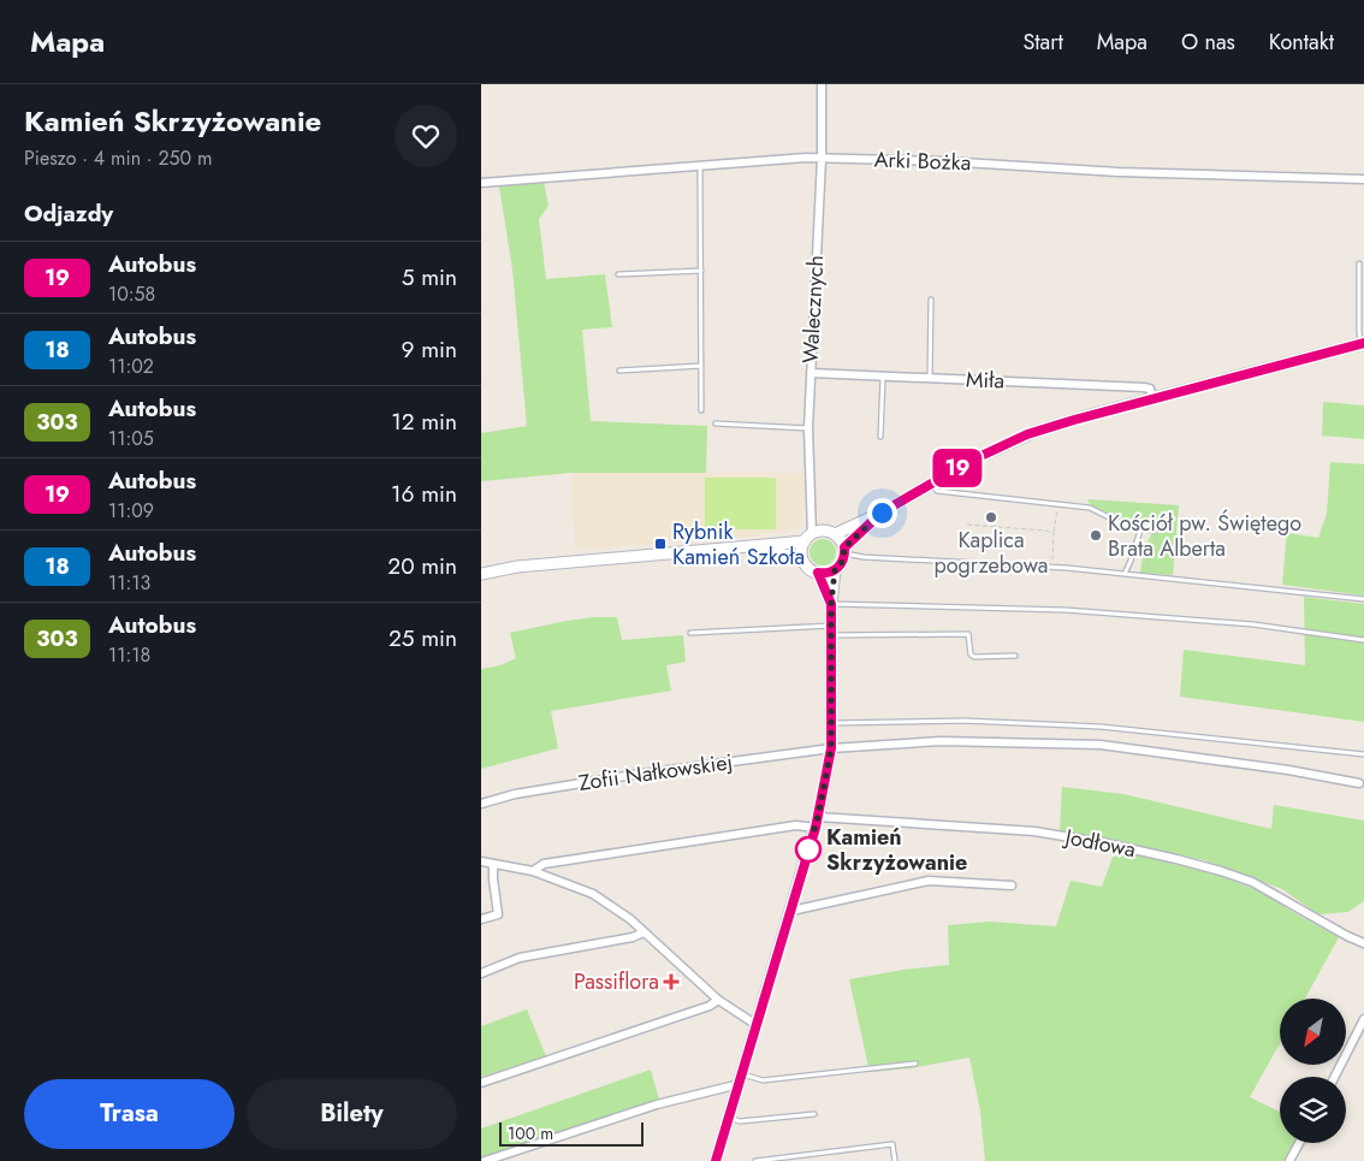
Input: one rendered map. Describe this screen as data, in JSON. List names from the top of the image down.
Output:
{
  "streets": {
    "street": [
      "Arki Bożka",
      "Walecznych",
      "Miła",
      "Zofii Nałkowskiej",
      "Jodłowa"
    ]
  },
  "crossings": [
    ["Arki Bożka", "Walecznych"],
    ["Walecznych", "Miła"]
  ],
  "places": {
    "other": ["Kaplica pogrzebowa", "Kościół pw. Świętego Brata Alberta", "Kamień Skrzyżowanie"],
    "transit": ["Rybnik Kamień Szkoła"],
    "health": ["Passiflora"]
  },
  "lines": ["bus line 19"],
  "scale_bar": "100 m",
  "north": "bottom left",
  "page": {
    "header": "Mapa",
    "nav": [
      "Start",
      "Mapa",
      "O nas",
      "Kontakt"
    ],
    "heading": [
      ["Kamień Skrzyżowanie", "Pieszo · 4 min · 250 m"],
      "Odjazdy"
    ],
    "on_map": "19",
    "list": [
      {
        "mark": "19",
        "name": "Autobus",
        "note": "10:58",
        "value": "5 min"
      },
      {
        "mark": "18",
        "name": "Autobus",
        "note": "11:02",
        "value": "9 min"
      },
      {
        "mark": "303",
        "name": "Autobus",
        "note": "11:05",
        "value": "12 min"
      },
      {
        "mark": "19",
        "name": "Autobus",
        "note": "11:09",
        "value": "16 min"
      },
      {
        "mark": "18",
        "name": "Autobus",
        "note": "11:13",
        "value": "20 min"
      },
      {
        "mark": "303",
        "name": "Autobus",
        "note": "11:18",
        "value": "25 min"
      }
    ],
    "buttons": ["Trasa", "Bilety"],
    "scale": "100 m"
  }
}
